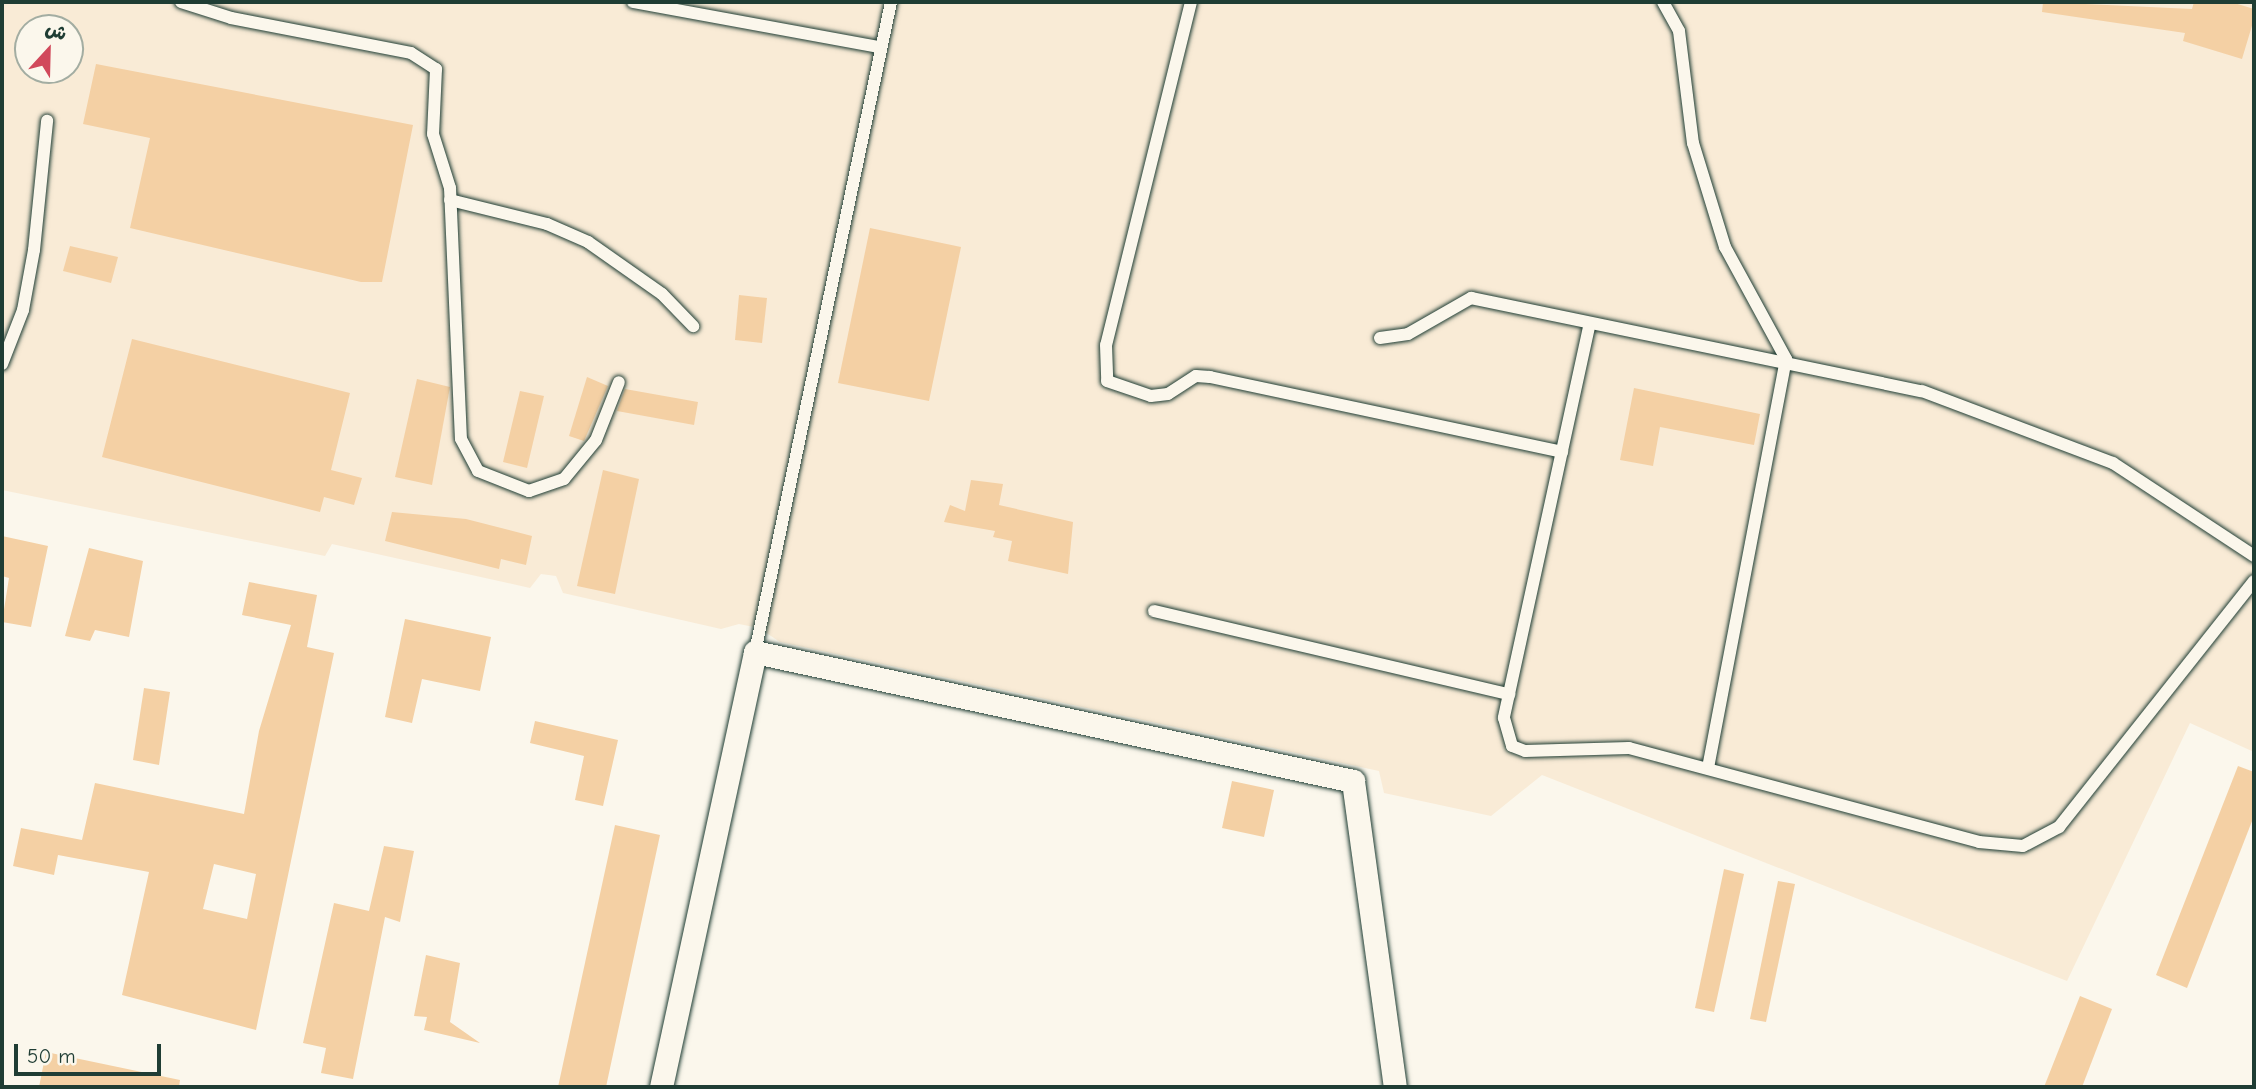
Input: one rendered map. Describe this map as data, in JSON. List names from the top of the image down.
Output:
{
  "scale_bar": "50 m",
  "north": "top"
}
